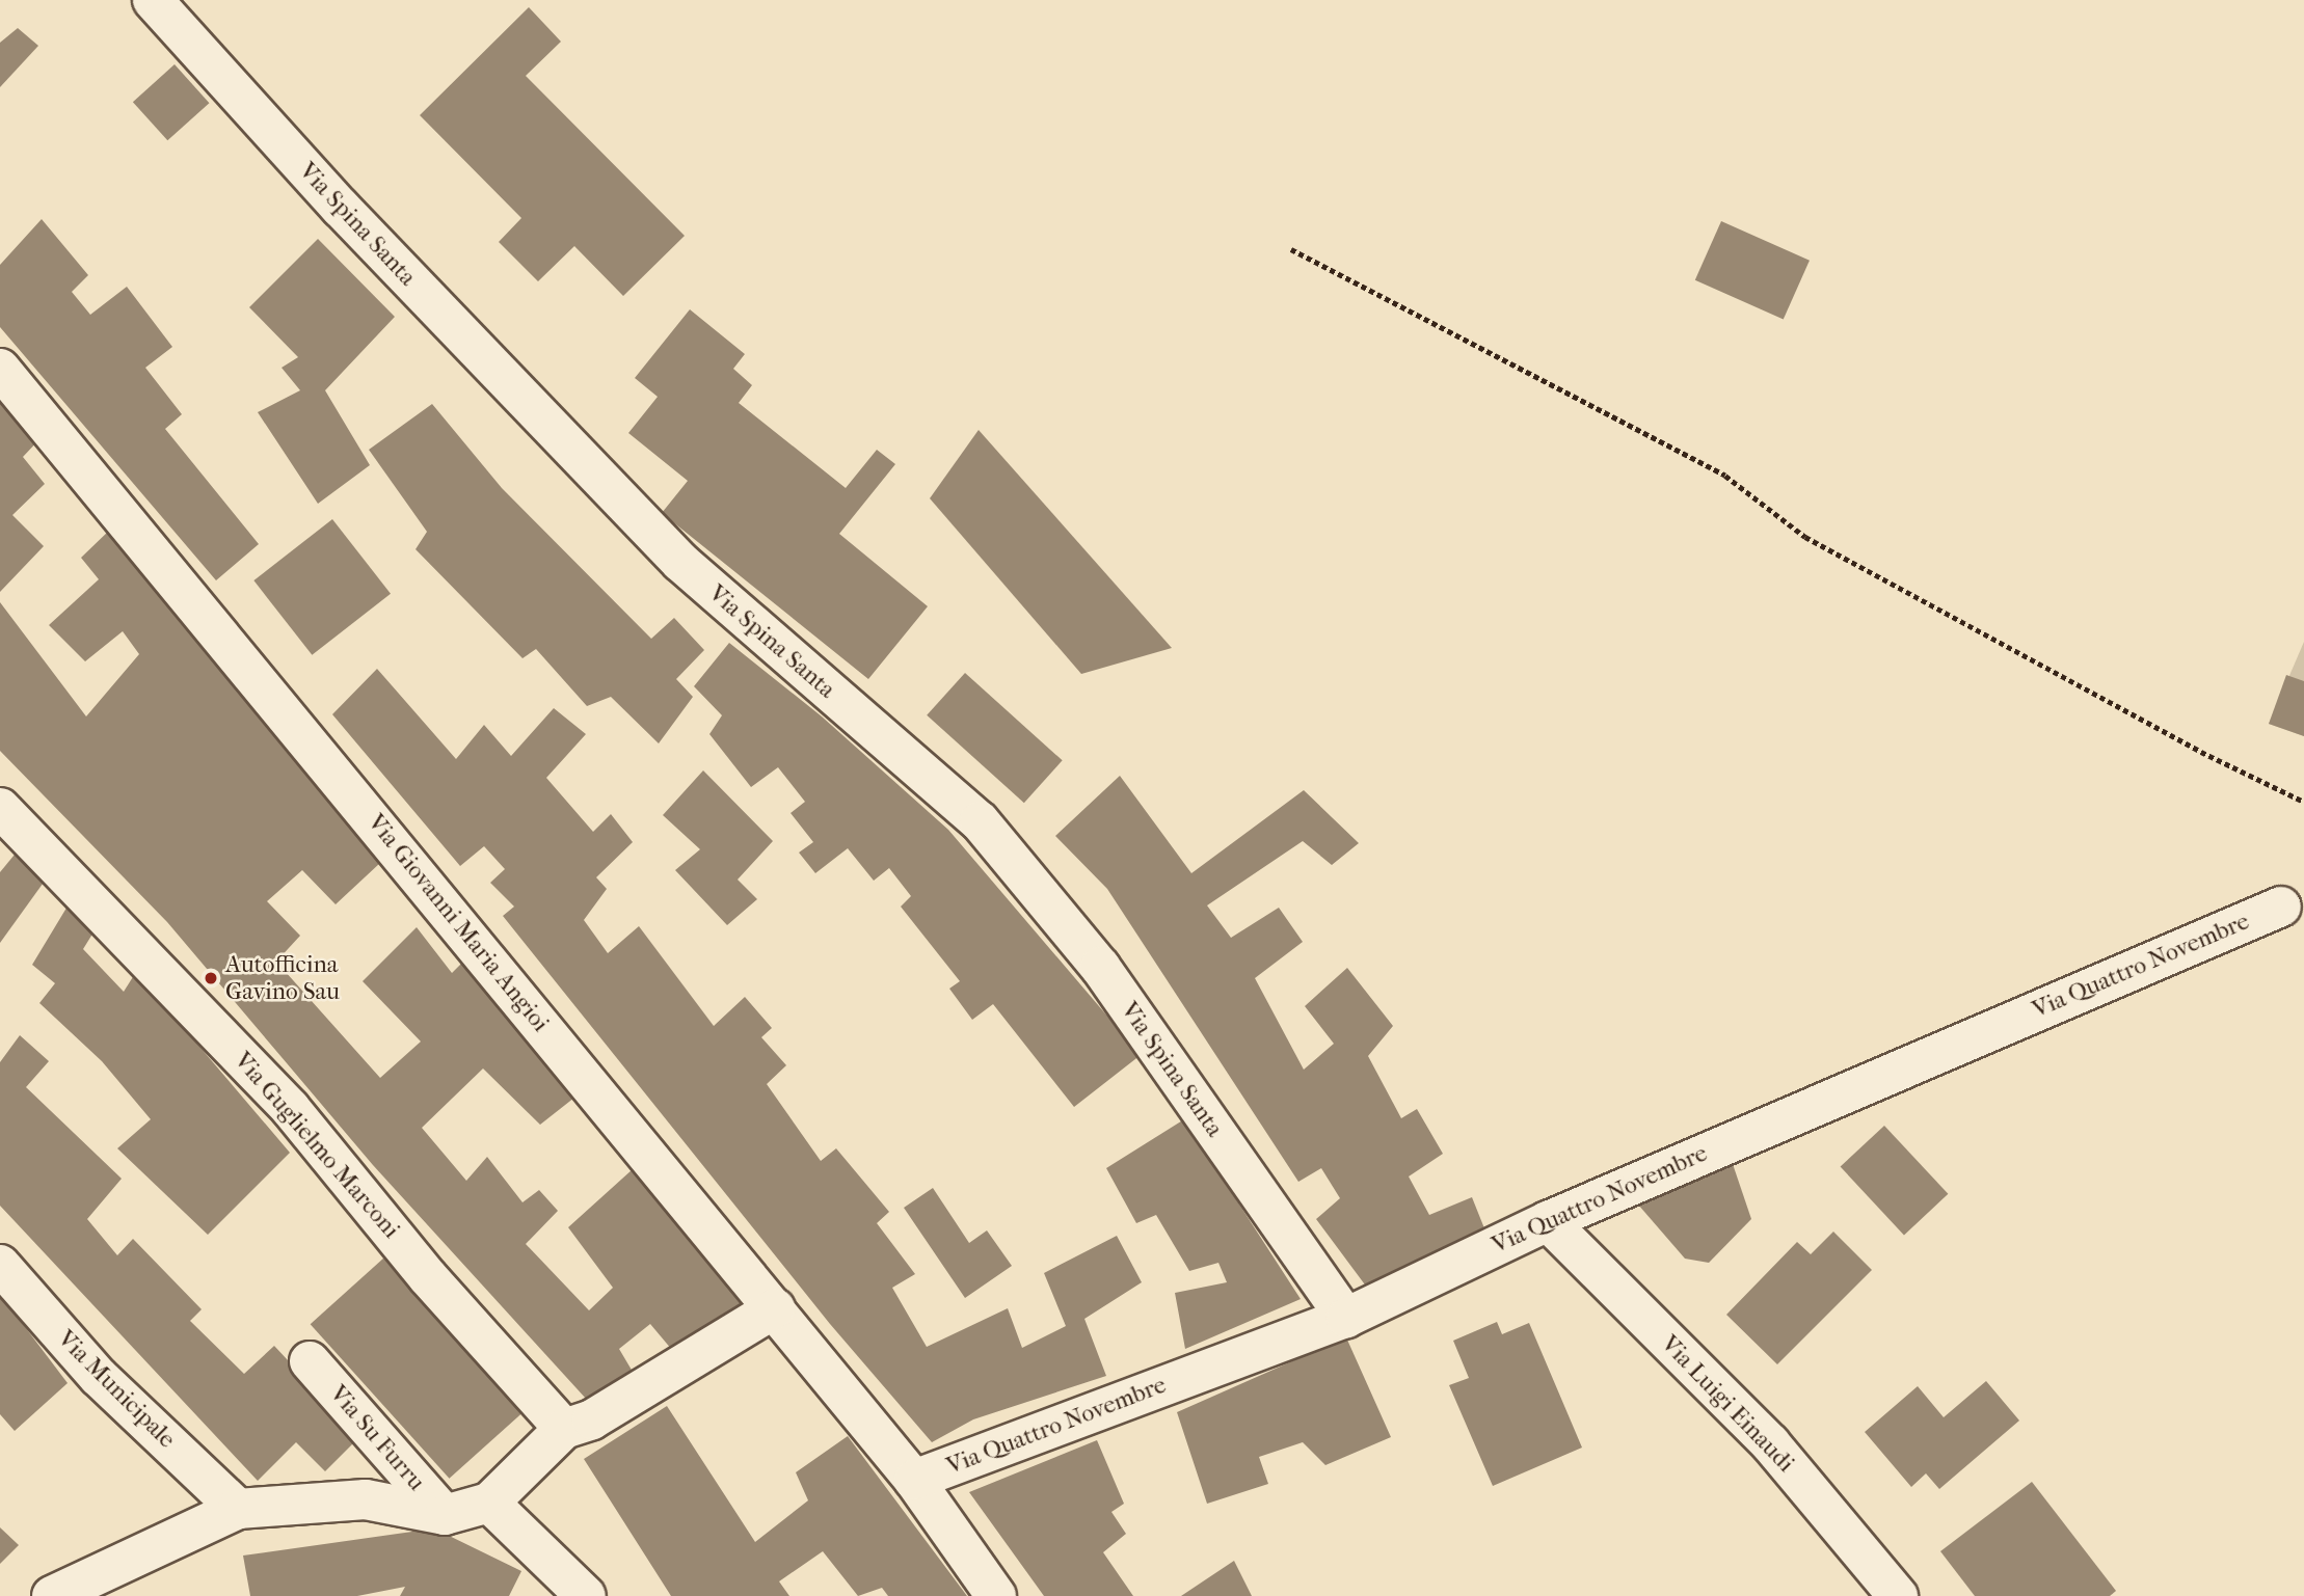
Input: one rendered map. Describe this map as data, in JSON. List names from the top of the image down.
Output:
{
  "streets": {
    "street": [
      "Via Spina Santa",
      "Via Giovanni Maria Angioi",
      "Via Quattro Novembre",
      "Via Guglielmo Marconi",
      "Via Municipale",
      "Via Luigi Einaudi",
      "Via Su Furru"
    ]
  },
  "crossings": [
    ["Via Spina Santa", "Via Quattro Novembre"],
    ["Via Giovanni Maria Angioi", "Via Quattro Novembre"],
    ["Via Quattro Novembre", "Via Luigi Einaudi"]
  ],
  "places": ["Autofficina Gavino Sau"]
}
